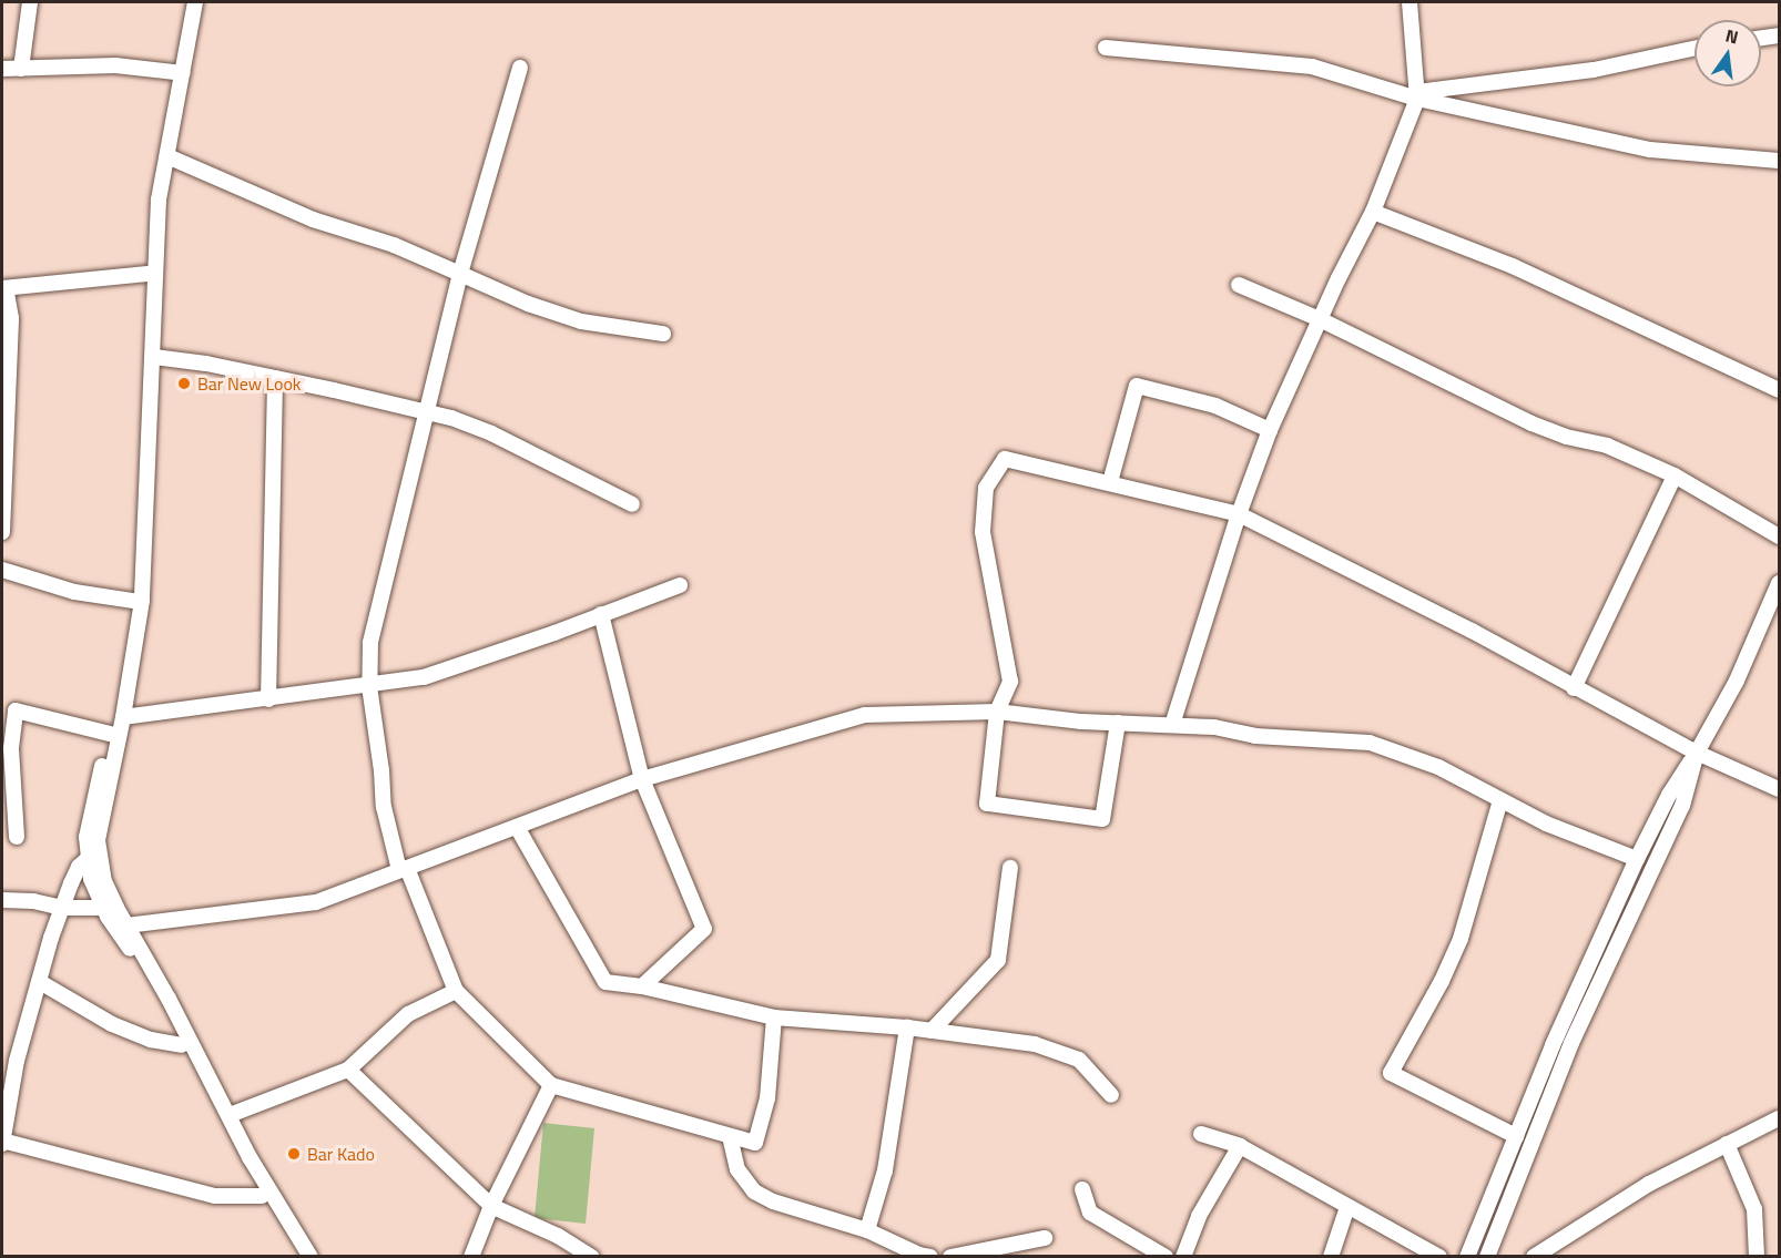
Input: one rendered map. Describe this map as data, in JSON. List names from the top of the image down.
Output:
{
  "places": ["Bar New Look", "Bar Kado"],
  "north": "top"
}
